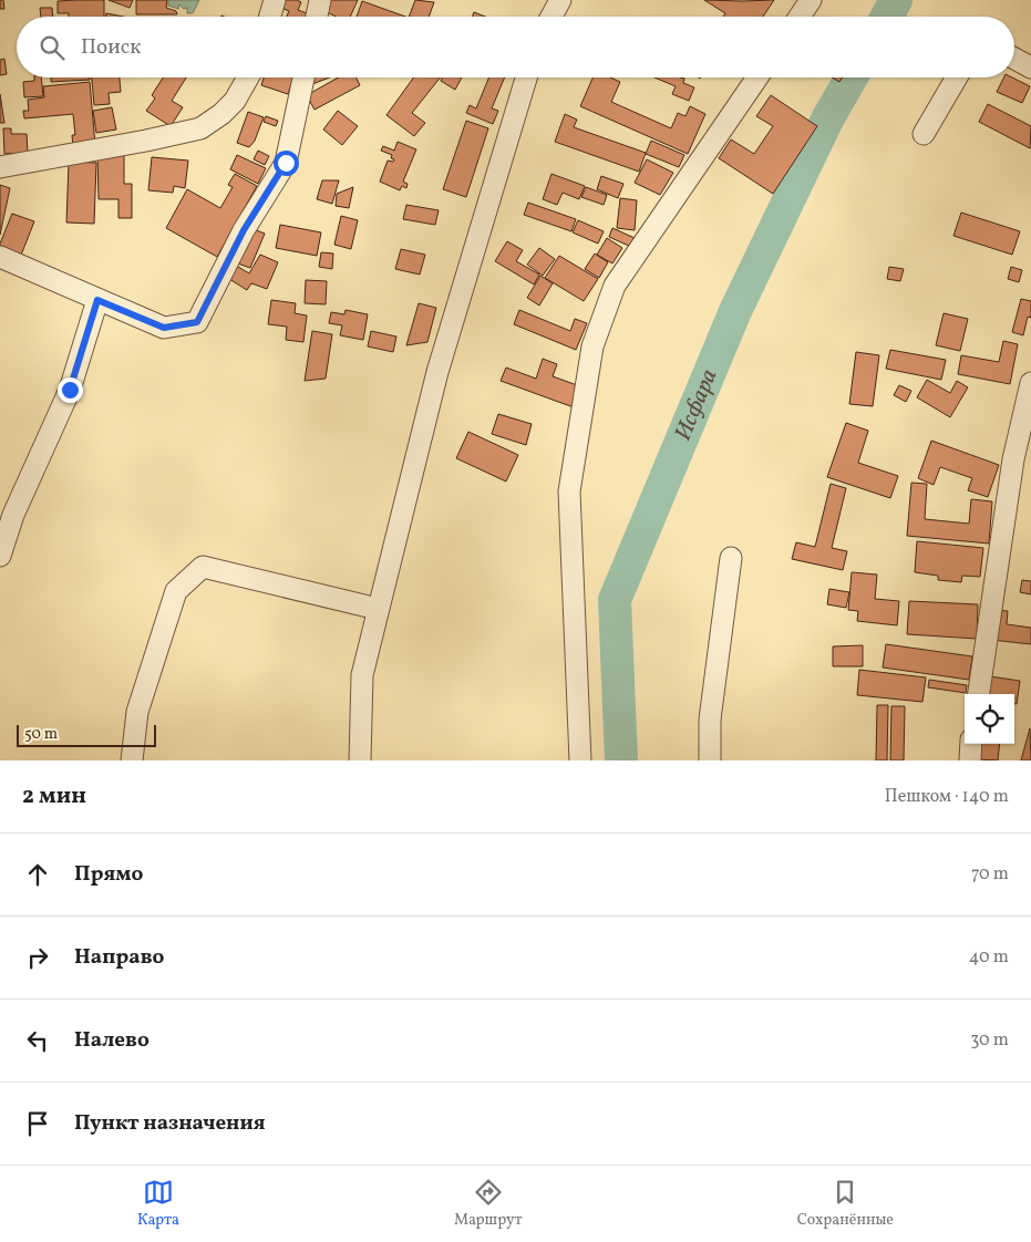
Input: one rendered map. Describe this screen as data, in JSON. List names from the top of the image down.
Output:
{
  "water": ["Исфара"],
  "scale_bar": "50 m",
  "page": {
    "search": "Поиск",
    "scale": "50 m",
    "heading": ["2 мин", "Пешком · 140 m"],
    "list": [
      ["Прямо", "70 m"],
      ["Направо", "40 m"],
      ["Налево", "30 m"],
      "Пункт назначения"
    ],
    "nav": ["Карта", "Маршрут", "Сохранённые"]
  }
}
